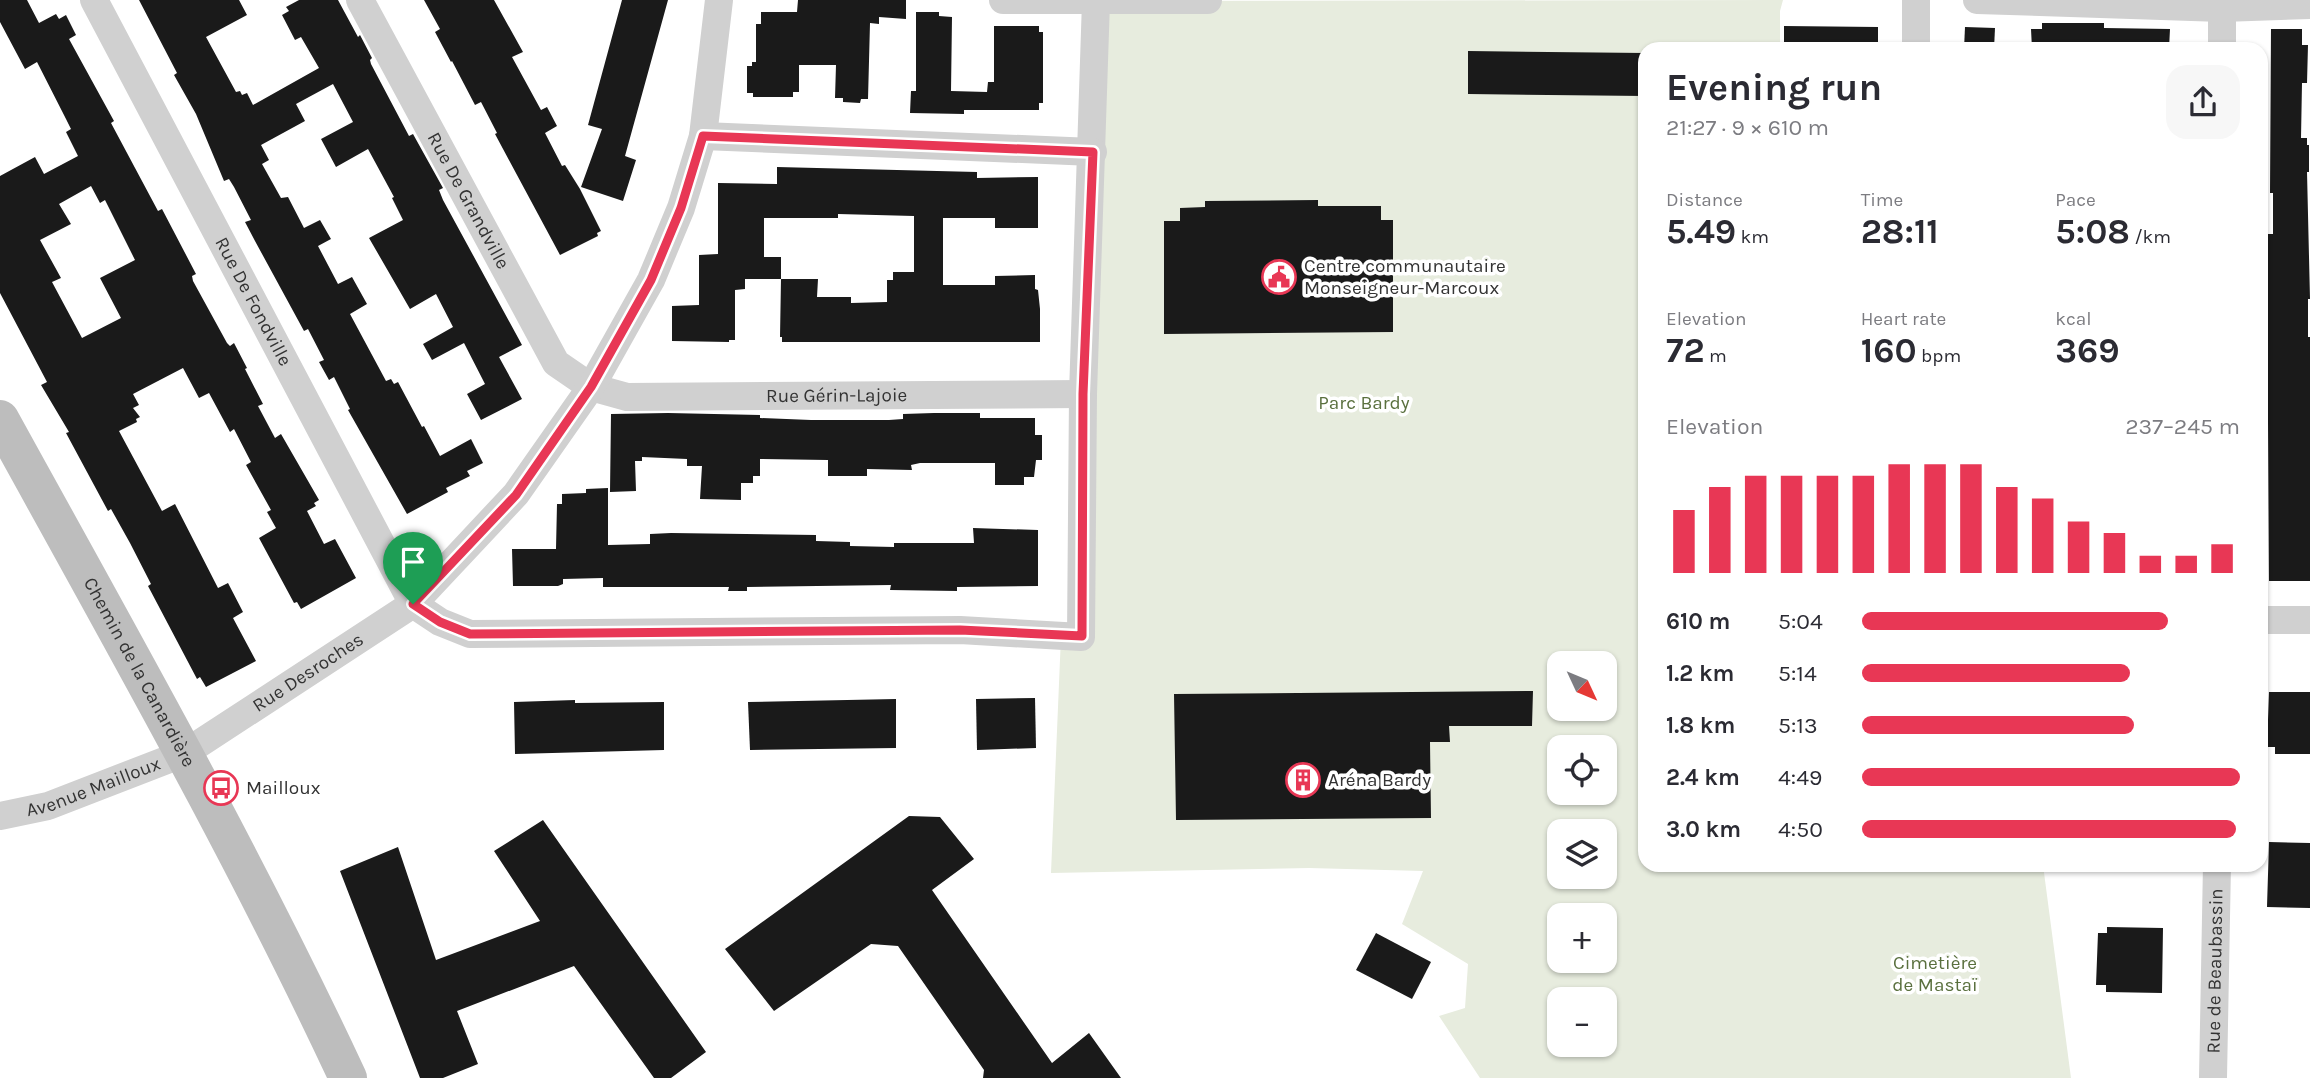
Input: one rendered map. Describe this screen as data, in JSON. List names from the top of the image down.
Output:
{
  "streets": {
    "main road": ["Chemin de la Canardière"],
    "street": [
      "Rue De Grandville",
      "Rue De Fondville",
      "Rue Gérin-Lajoie",
      "Rue Desroches",
      "Avenue Mailloux",
      "Rue de Beaubassin"
    ]
  },
  "crossings": [
    ["Rue De Grandville", "Rue Gérin-Lajoie"],
    ["Rue De Grandville", "Rue Desroches"],
    ["Rue De Fondville", "Rue Desroches"],
    ["Rue Gérin-Lajoie", "Rue Desroches"],
    ["Chemin de la Canardière", "Rue Desroches"],
    ["Chemin de la Canardière", "Avenue Mailloux"],
    ["Rue Desroches", "Avenue Mailloux"]
  ],
  "parks": ["Parc Bardy", "Cimetière de Mastaï"],
  "places": {
    "public building": ["Centre communautaire Monseigneur-Marcoux"],
    "building": ["Aréna Bardy"],
    "bus stop": ["Mailloux"]
  },
  "north": "bottom right",
  "page": {
    "heading": ["Evening run", "21:27 · 9 × 610 m"],
    "stats": [
      ["Distance", "5.49 km"],
      ["Time", "28:11"],
      ["Pace", "5:08 /km"],
      ["Elevation", "72 m"],
      ["Heart rate", "160 bpm"],
      ["kcal", "369"]
    ],
    "chart": ["Elevation", "237–245 m"],
    "list": [
      {
        "name": "610 m",
        "note": "5:04"
      },
      {
        "name": "1.2 km",
        "note": "5:14"
      },
      {
        "name": "1.8 km",
        "note": "5:13"
      },
      {
        "name": "2.4 km",
        "note": "4:49"
      },
      {
        "name": "3.0 km",
        "note": "4:50"
      }
    ],
    "map_buttons": ["+", "−"]
  }
}
